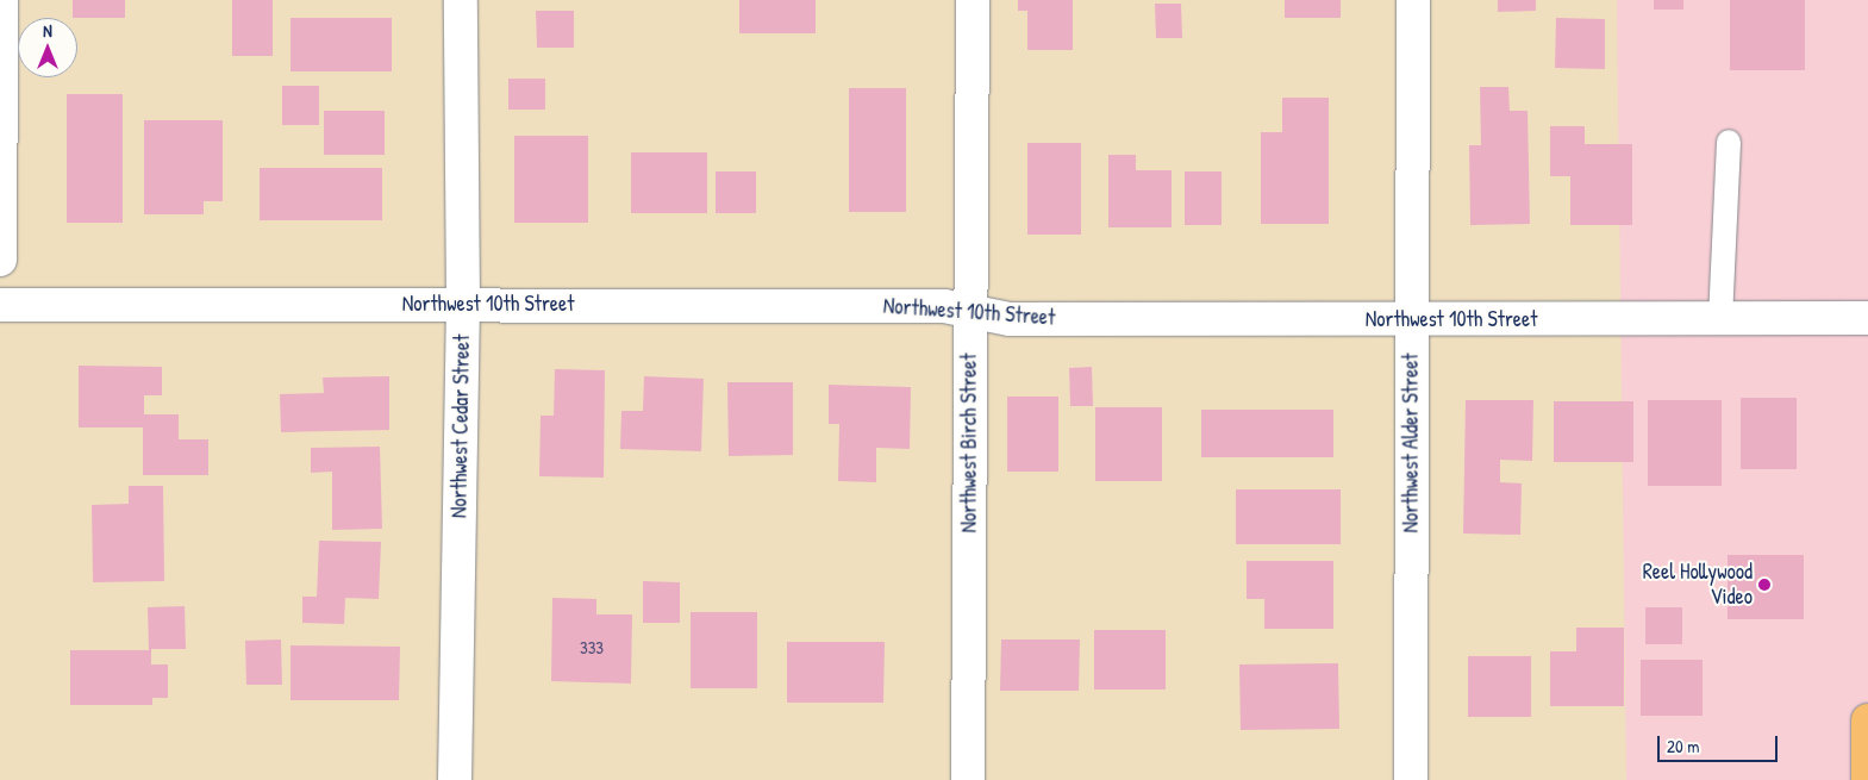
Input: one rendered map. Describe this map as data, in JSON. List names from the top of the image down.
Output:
{
  "streets": {
    "street": [
      "Northwest 10th Street",
      "Northwest Cedar Street",
      "Northwest Birch Street",
      "Northwest Alder Street"
    ]
  },
  "crossings": [
    ["Northwest 10th Street", "Northwest Cedar Street"],
    ["Northwest 10th Street", "Northwest Birch Street"],
    ["Northwest 10th Street", "Northwest Alder Street"]
  ],
  "places": ["Reel Hollywood Video"],
  "house_numbers": ["333"],
  "scale_bar": "20 m",
  "north": "top"
}
